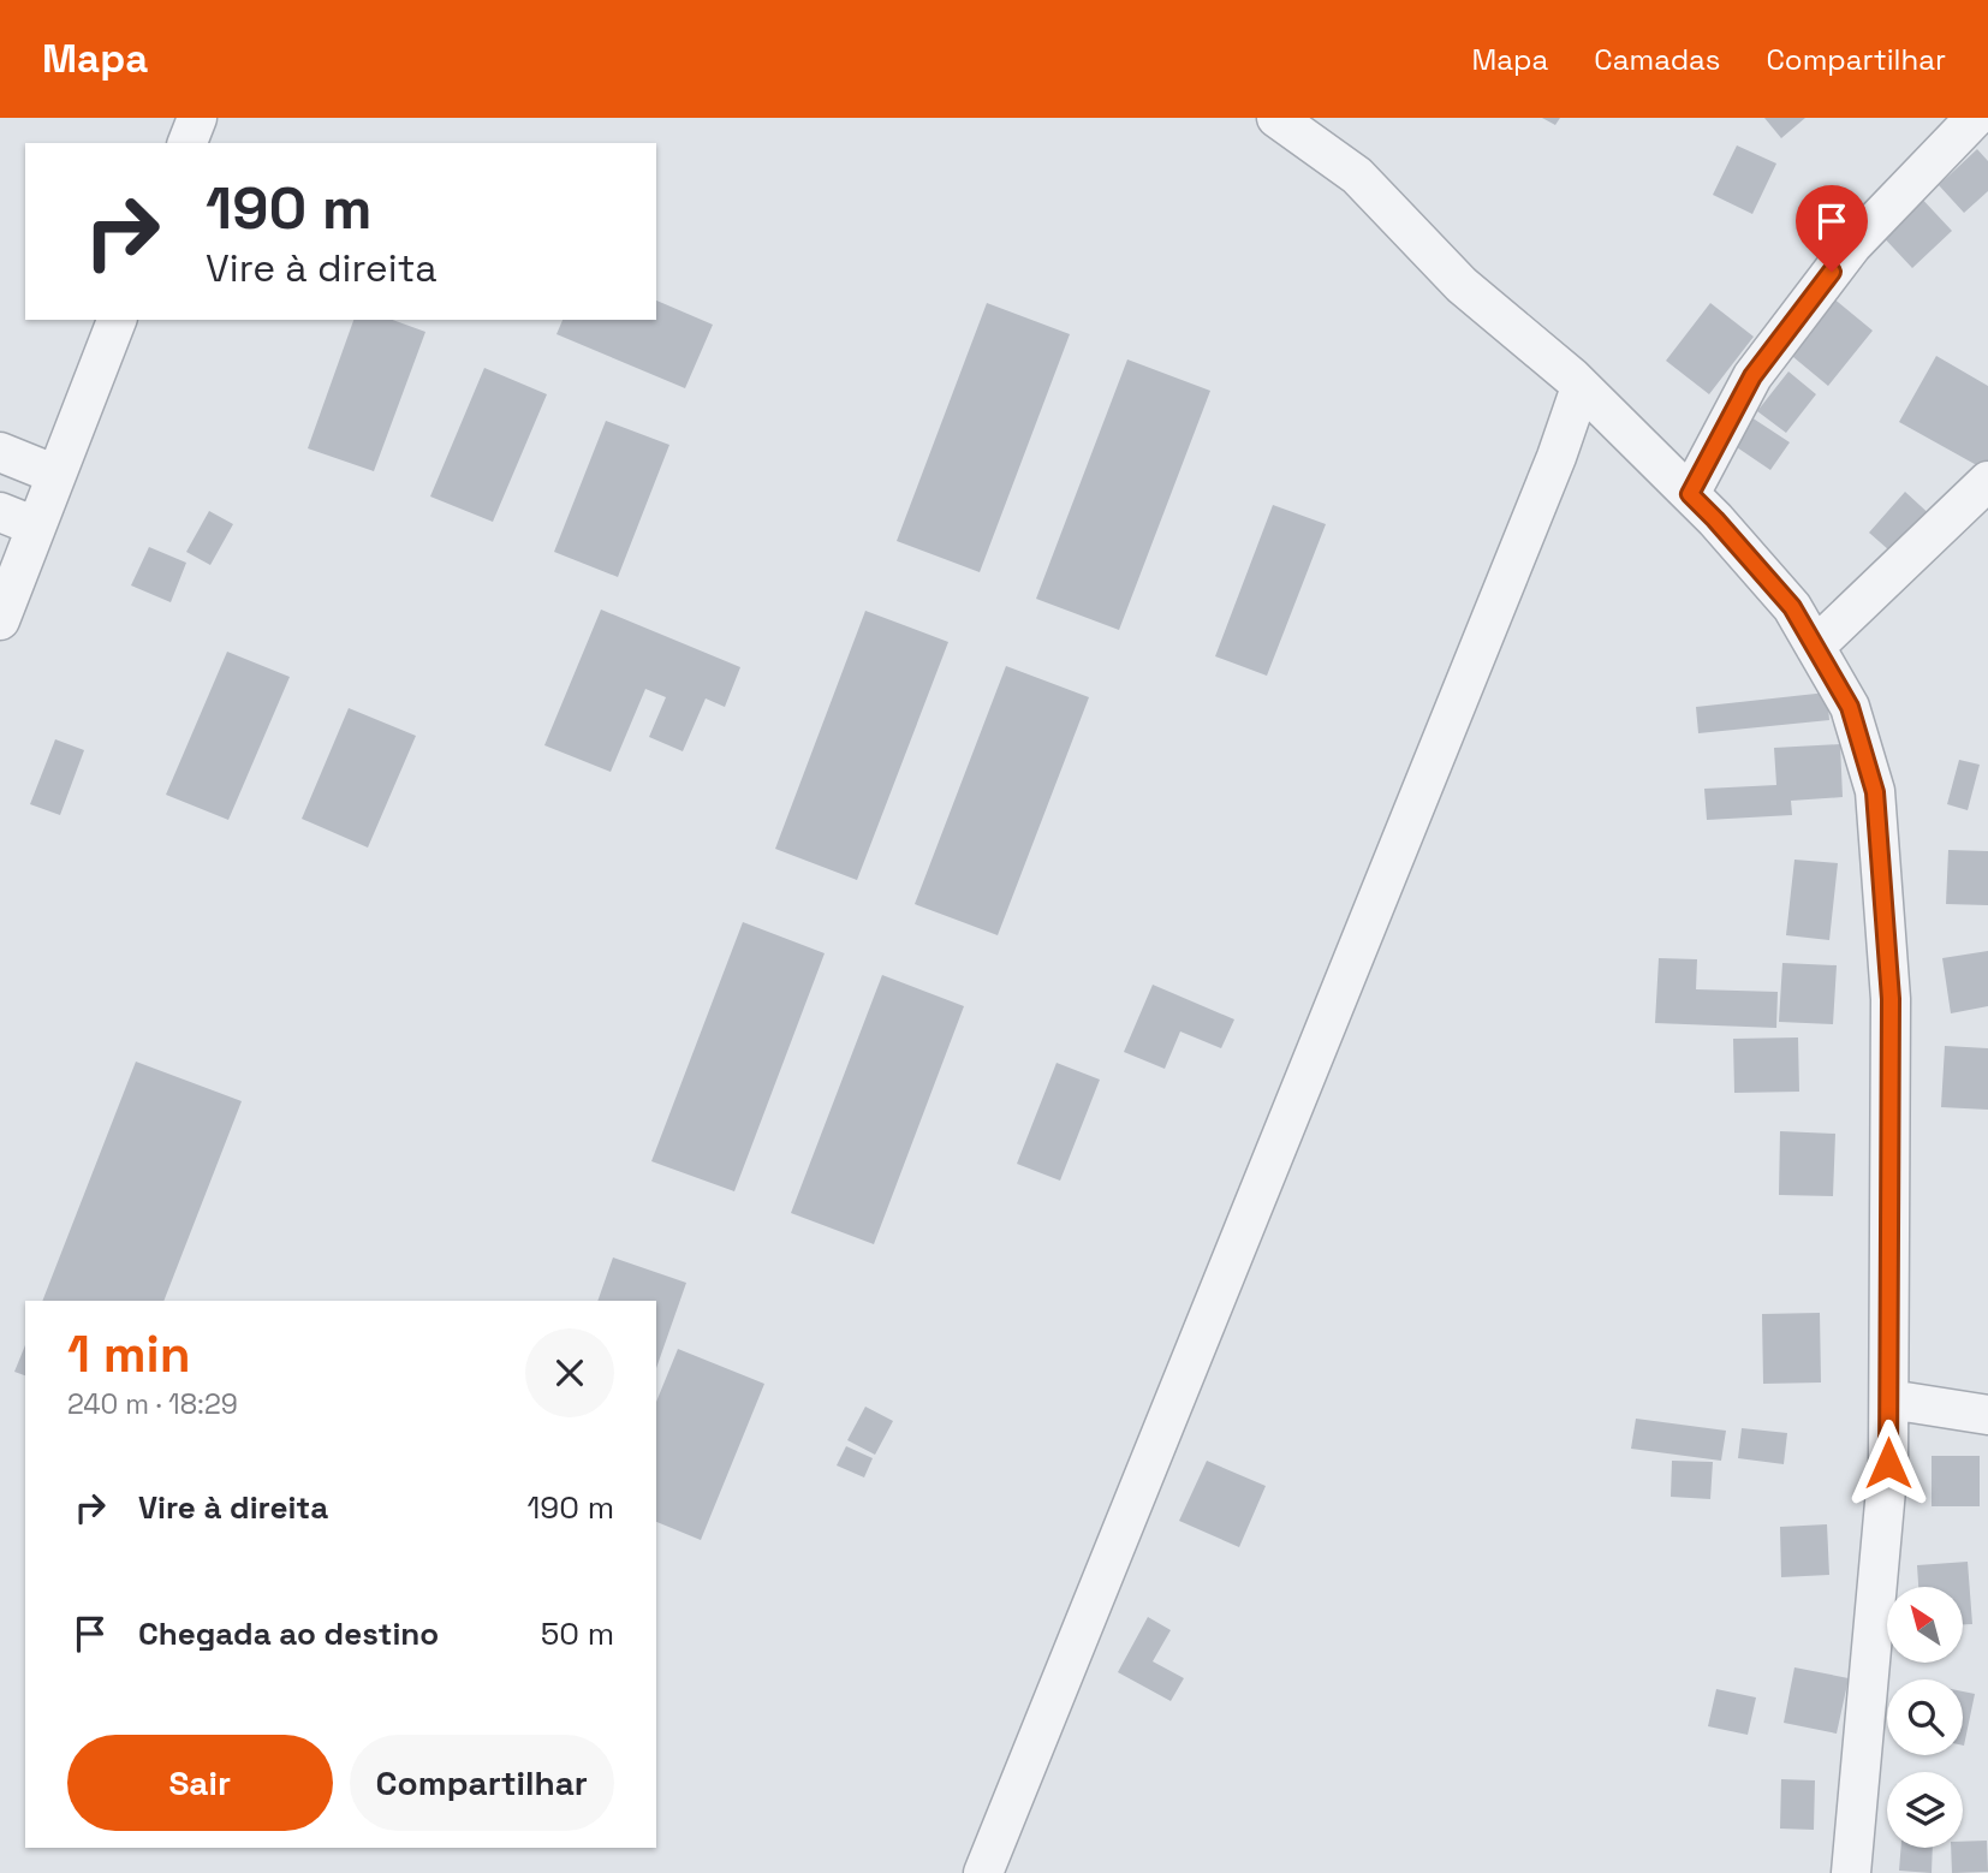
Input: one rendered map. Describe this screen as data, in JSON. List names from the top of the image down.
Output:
{
  "north": "top left",
  "page": {
    "header": "Mapa",
    "nav": ["Mapa", "Camadas", "Compartilhar"],
    "turn": ["190 m", "Vire à direita"],
    "heading": ["1 min", "240 m · 18:29"],
    "list": [
      {
        "name": "Vire à direita",
        "value": "190 m"
      },
      {
        "name": "Chegada ao destino",
        "value": "50 m"
      }
    ],
    "buttons": ["Sair", "Compartilhar"]
  }
}
